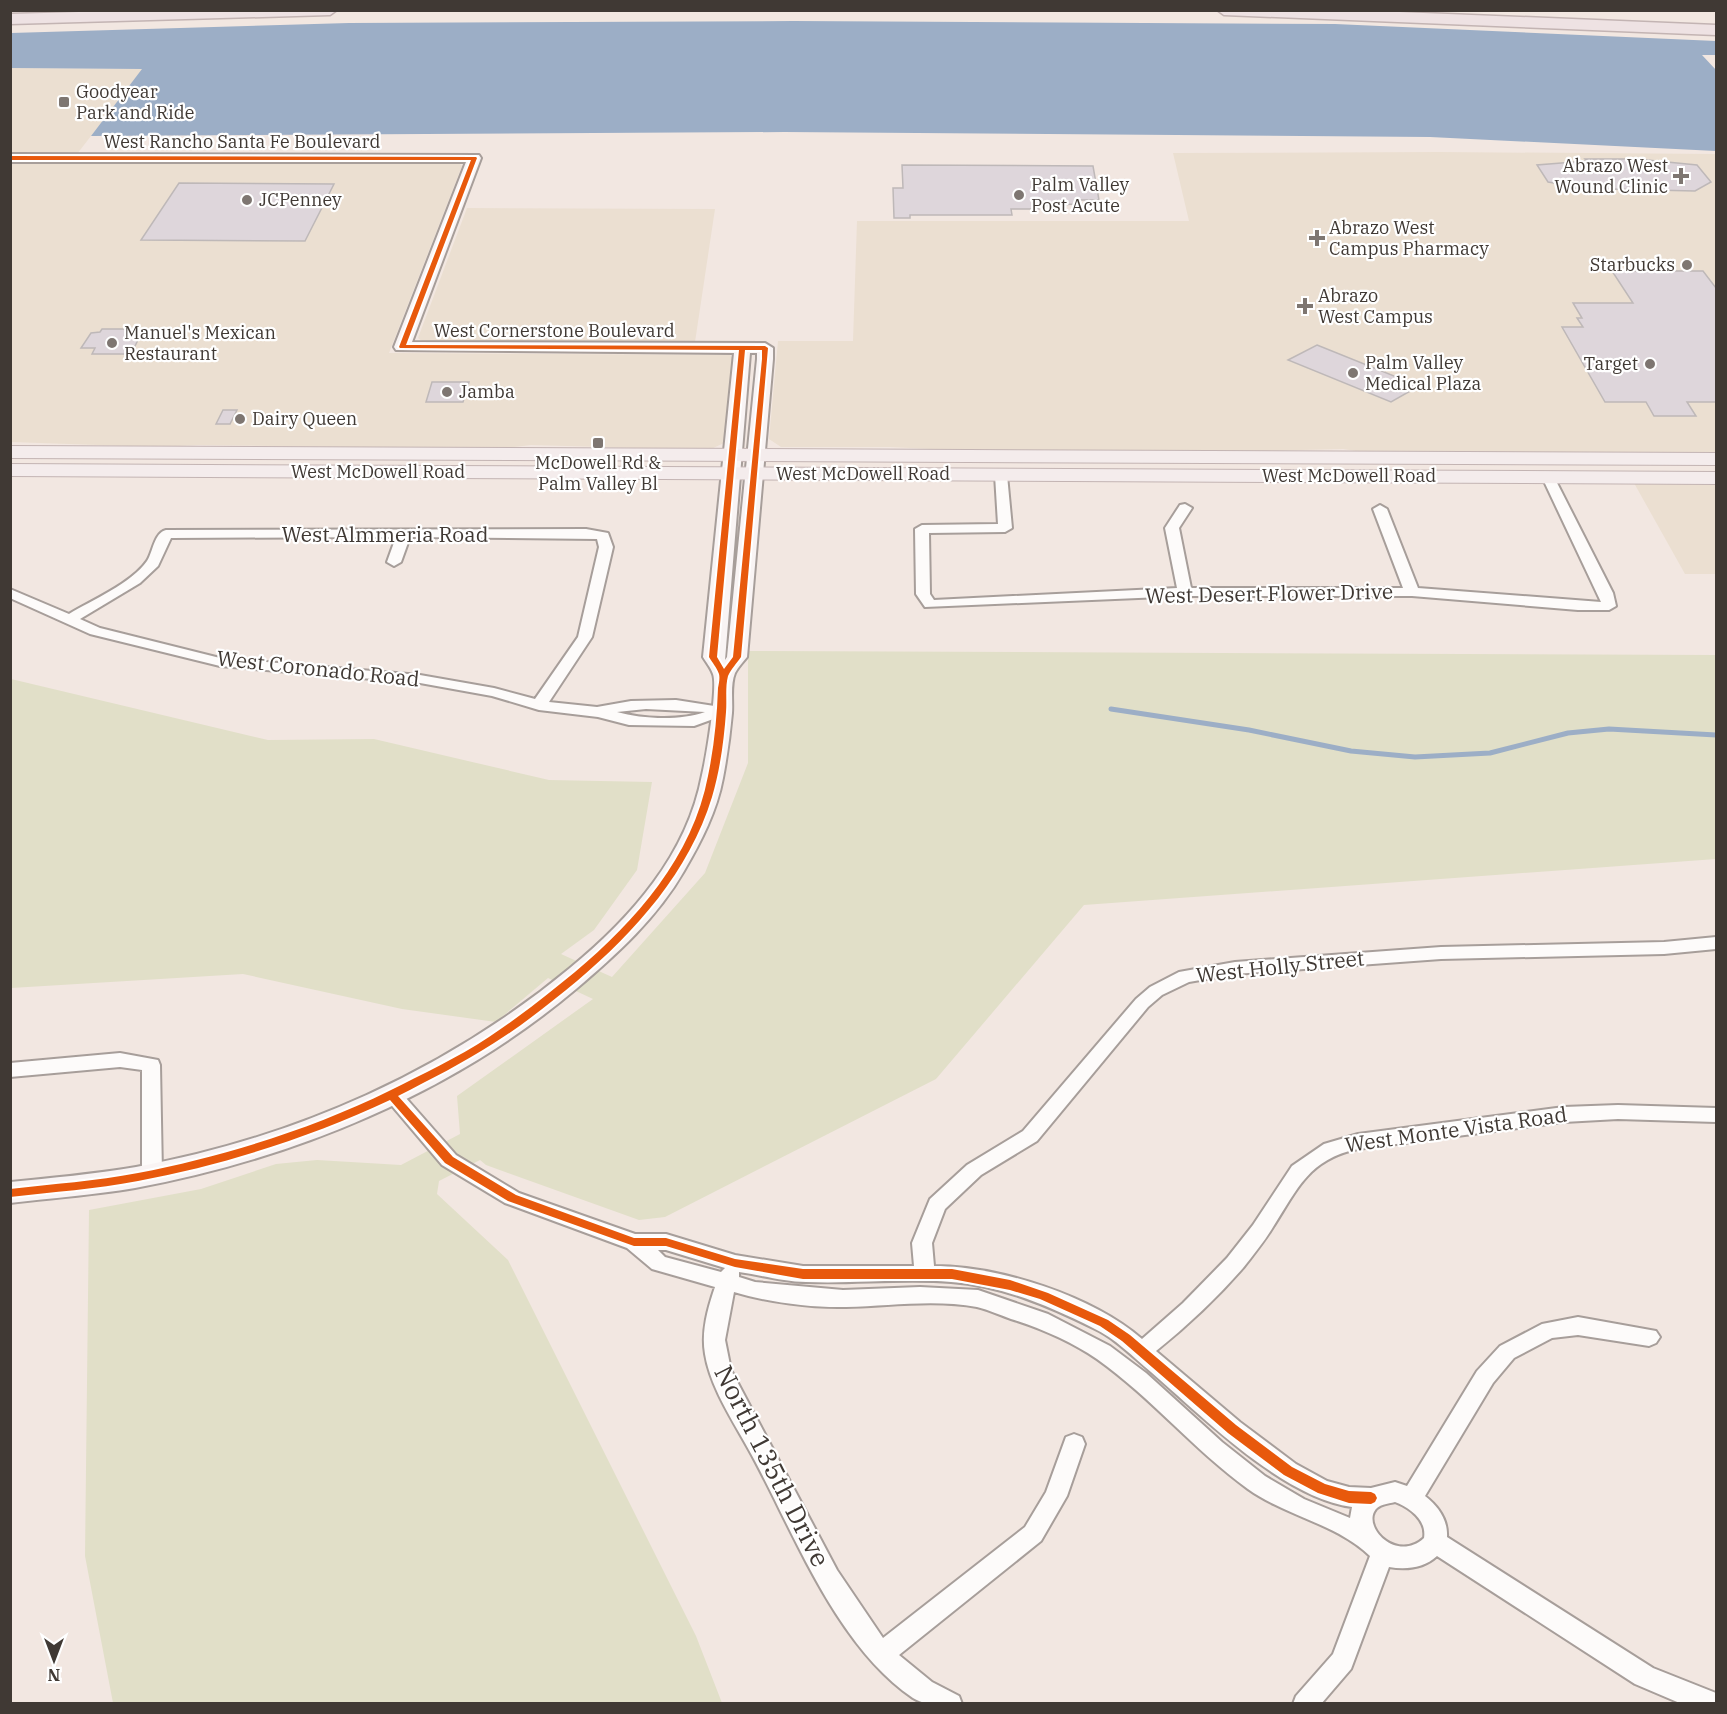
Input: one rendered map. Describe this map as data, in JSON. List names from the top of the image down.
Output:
{
  "streets": {
    "main road": ["West McDowell Road"],
    "street": [
      "West Rancho Santa Fe Boulevard",
      "West Cornerstone Boulevard",
      "West Almmeria Road",
      "West Desert Flower Drive",
      "West Coronado Road",
      "West Holly Street",
      "West Monte Vista Road",
      "North 135th Drive"
    ]
  },
  "crossings": [
    ["West Rancho Santa Fe Boulevard", "West Cornerstone Boulevard"],
    ["West Cornerstone Boulevard", "West McDowell Road"],
    ["West McDowell Road", "West Desert Flower Drive"],
    ["West Almmeria Road", "West Coronado Road"]
  ],
  "places": {
    "transit": ["Goodyear Park and Ride", "McDowell Rd & Palm Valley Bl"],
    "health": ["Abrazo West Wound Clinic", "Abrazo West Campus Pharmacy", "Abrazo West Campus"],
    "other": [
      "Palm Valley Post Acute",
      "JCPenney",
      "Starbucks",
      "Manuel's Mexican Restaurant",
      "Target",
      "Palm Valley Medical Plaza",
      "Jamba",
      "Dairy Queen"
    ]
  },
  "north": "bottom"
}
